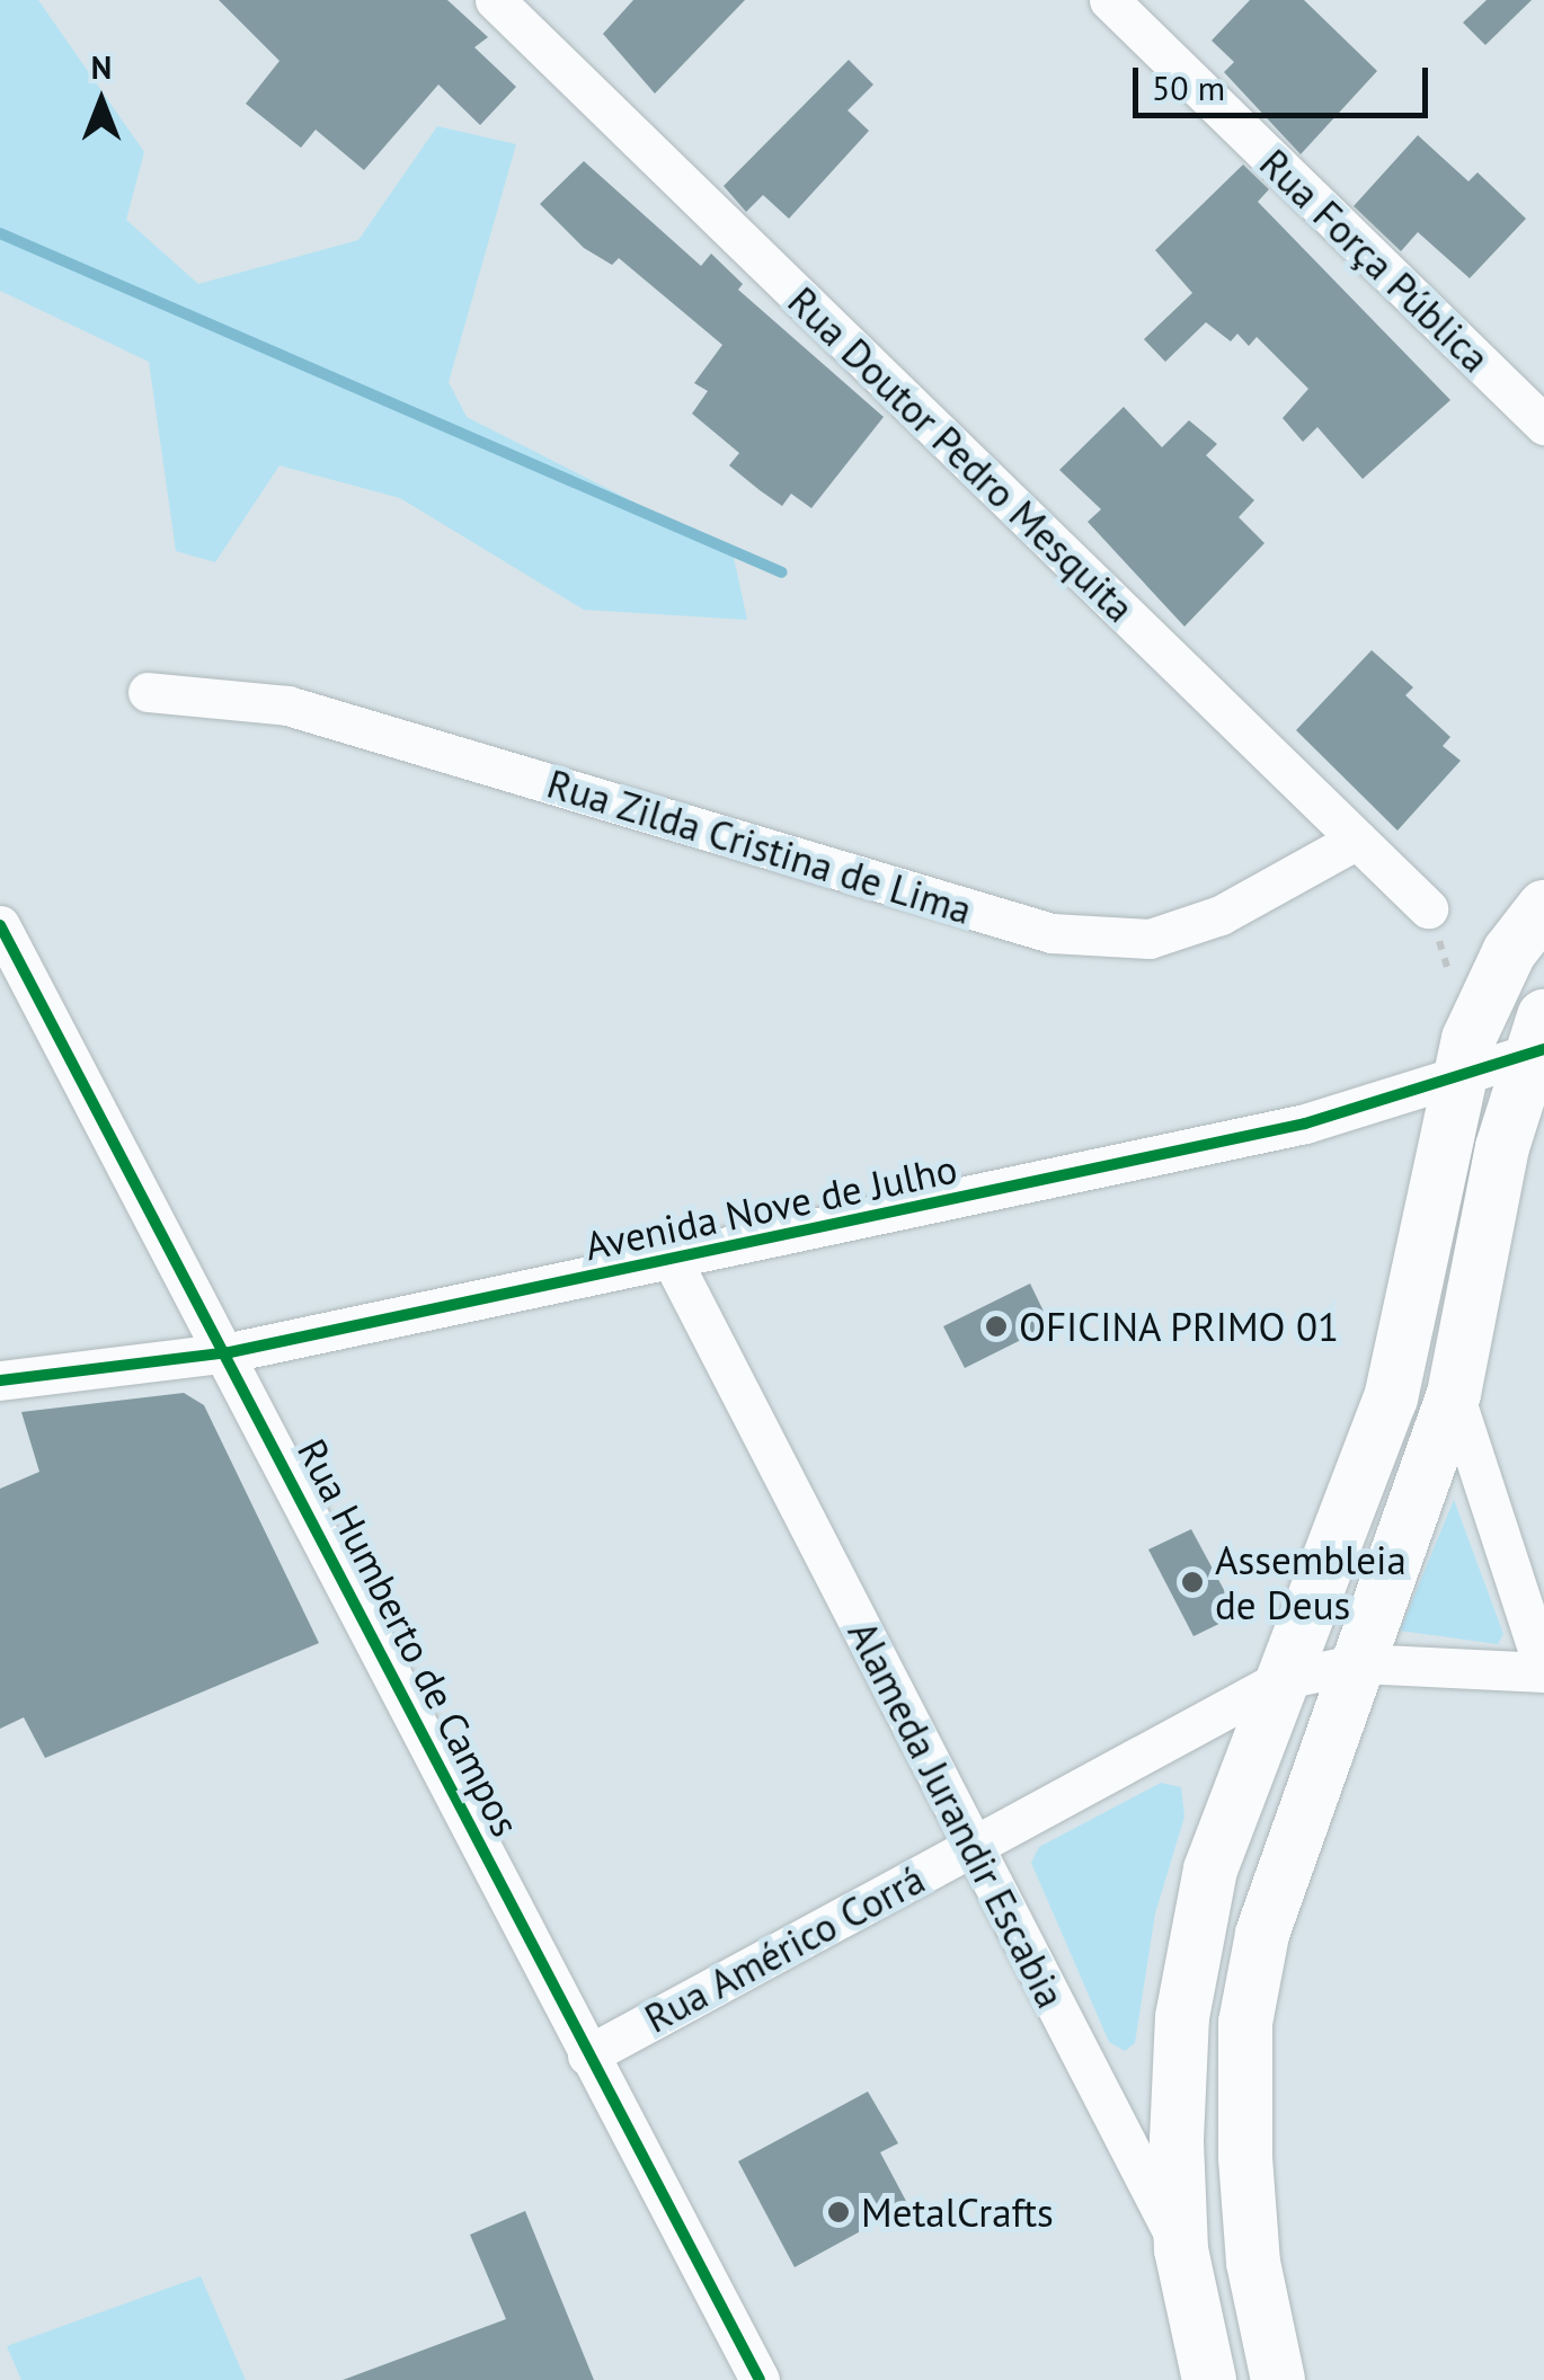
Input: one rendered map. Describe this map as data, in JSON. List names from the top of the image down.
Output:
{
  "streets": {
    "main road": ["Alameda Jurandir Escabia"],
    "street": [
      "Rua Força Pública",
      "Rua Doutor Pedro Mesquita",
      "Rua Zilda Cristina de Lima",
      "Avenida Nove de Julho",
      "Rua Humberto de Campos",
      "Rua Américo Corrá"
    ]
  },
  "crossings": [
    ["Rua Doutor Pedro Mesquita", "Rua Zilda Cristina de Lima"],
    ["Avenida Nove de Julho", "Rua Humberto de Campos"],
    ["Avenida Nove de Julho", "Alameda Jurandir Escabia"],
    ["Rua Humberto de Campos", "Rua Américo Corrá"],
    ["Alameda Jurandir Escabia", "Rua Américo Corrá"]
  ],
  "places": ["OFICINA PRIMO 01", "Assembleia de Deus", "MetalCrafts"],
  "scale_bar": "50 m",
  "north": "top"
}
